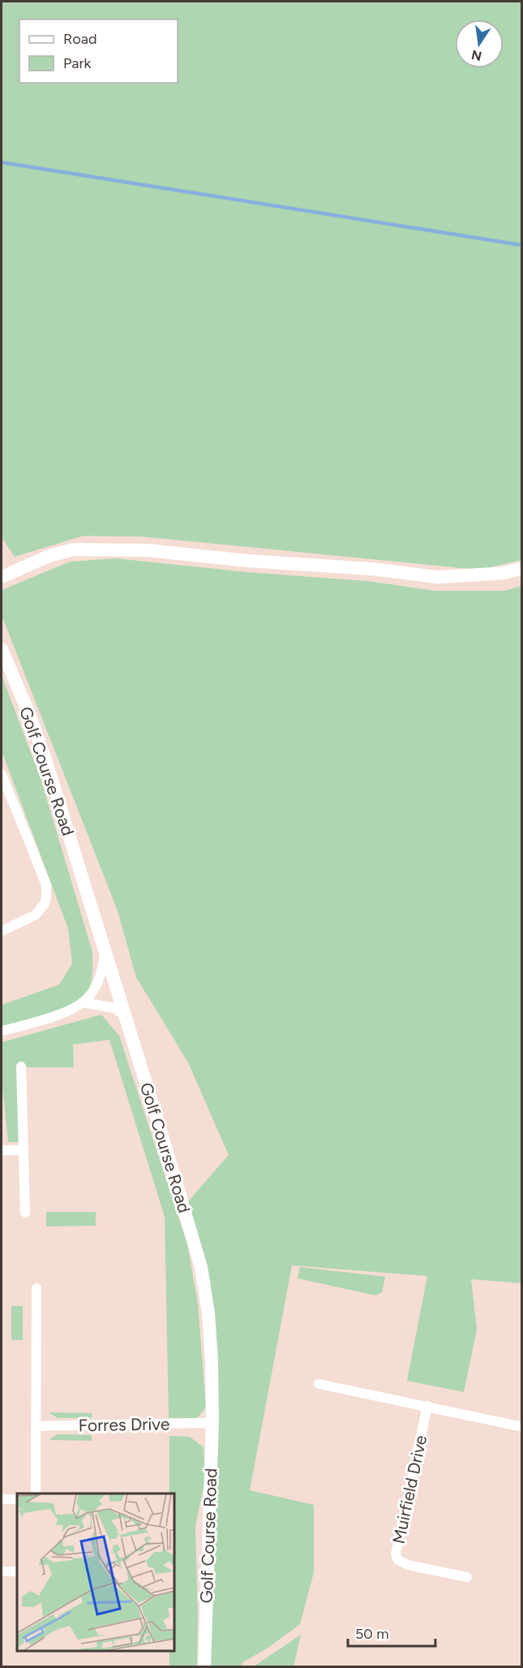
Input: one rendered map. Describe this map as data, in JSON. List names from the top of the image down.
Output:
{
  "streets": {
    "street": ["Golf Course Road", "Forres Drive", "Muirfield Drive"]
  },
  "crossings": [
    ["Golf Course Road", "Forres Drive"]
  ],
  "legend": ["Road", "Park"],
  "scale_bar": "50 m",
  "north": "bottom"
}
